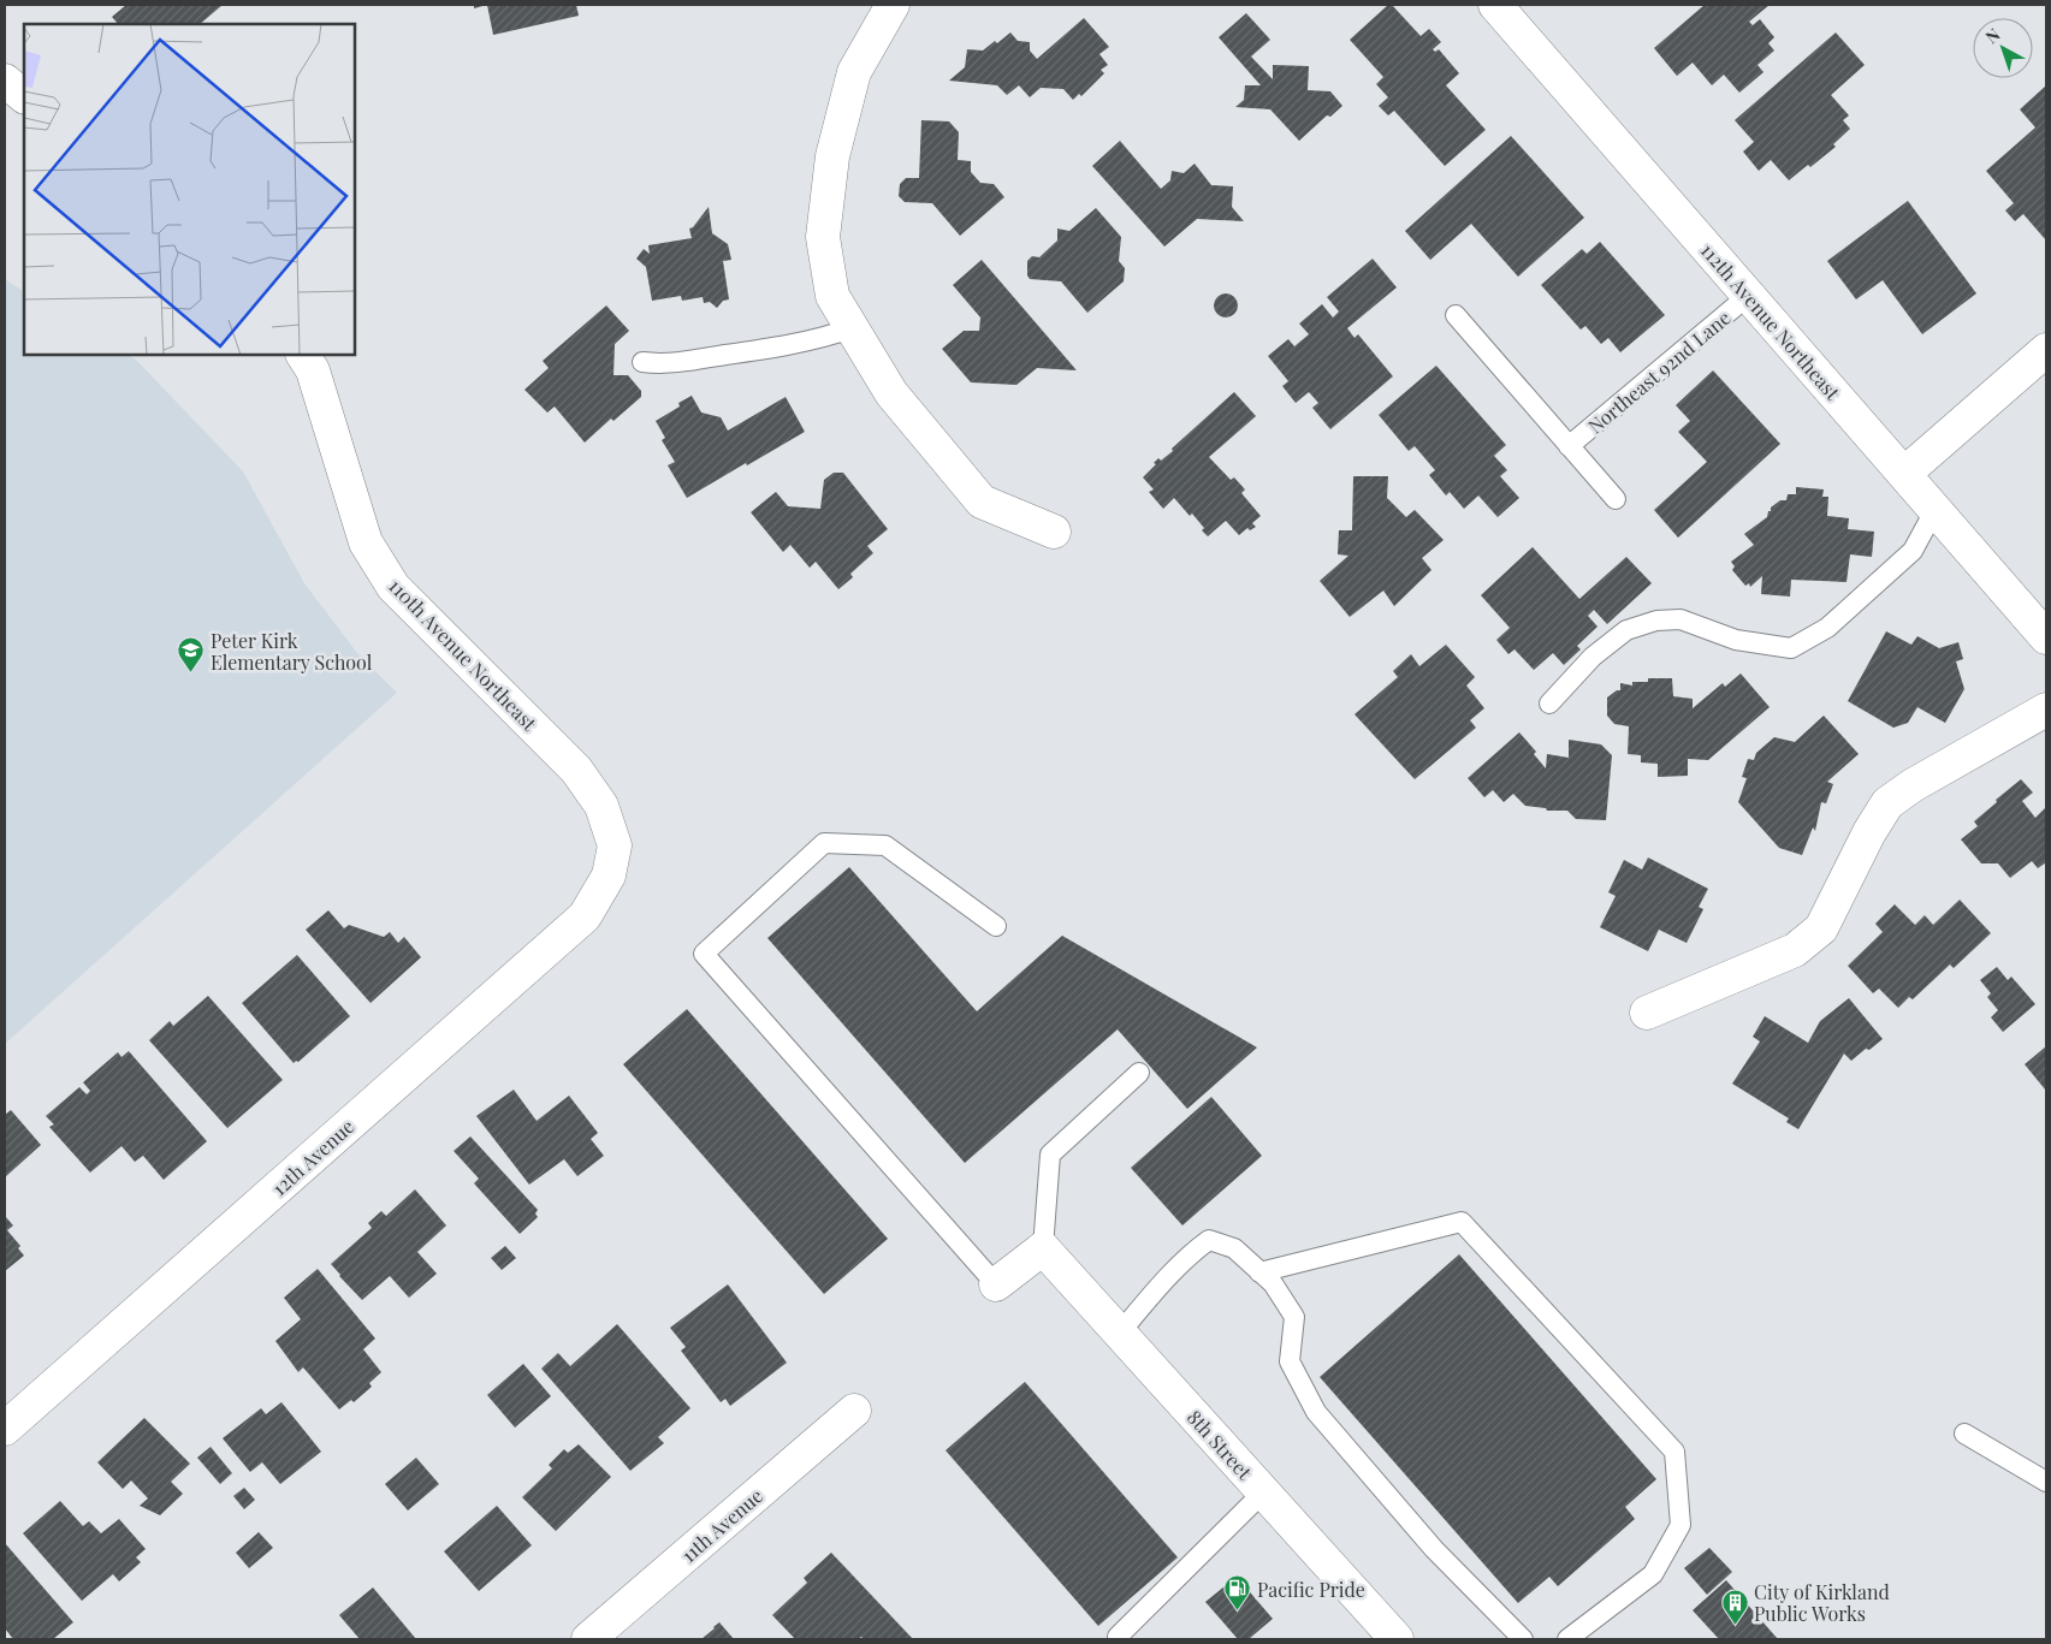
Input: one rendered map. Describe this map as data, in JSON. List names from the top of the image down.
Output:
{
  "streets": {
    "street": [
      "112th Avenue Northeast",
      "110th Avenue Northeast",
      "12th Avenue",
      "8th Street",
      "11th Avenue"
    ],
    "lane": ["Northeast 92nd Lane"]
  },
  "crossings": [
    ["112th Avenue Northeast", "Northeast 92nd Lane"],
    ["110th Avenue Northeast", "12th Avenue"]
  ],
  "places": {
    "school or university": ["Peter Kirk Elementary School"],
    "fuel station": ["Pacific Pride"],
    "building": ["City of Kirkland Public Works"]
  },
  "north": "top left"
}
